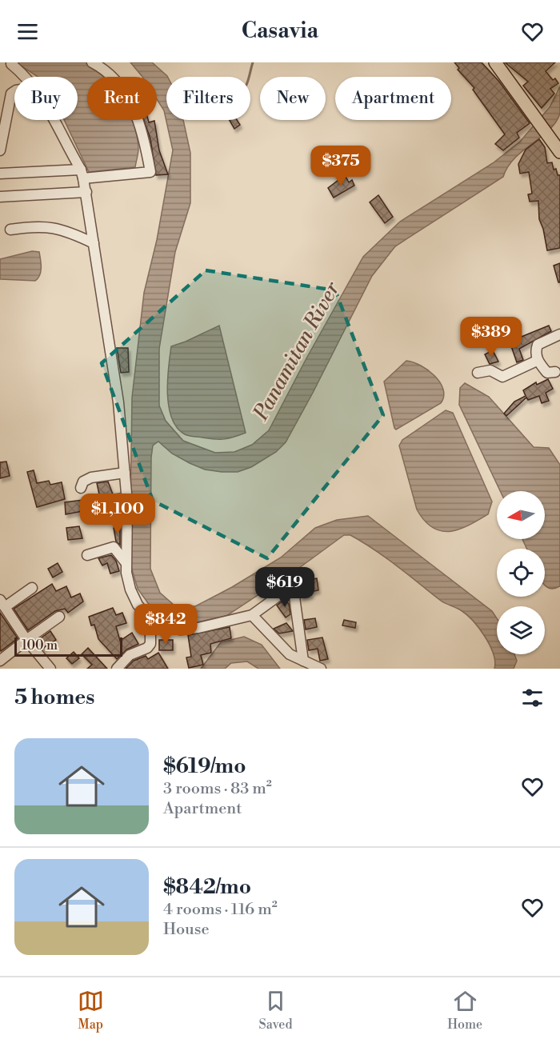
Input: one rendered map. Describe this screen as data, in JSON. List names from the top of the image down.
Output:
{
  "water": ["Panamitan River"],
  "scale_bar": "100 m",
  "north": "left",
  "page": {
    "header": "Casavia",
    "chip": [
      "Buy",
      "Rent",
      "Filters",
      "New",
      "Apartment"
    ],
    "price": [
      "$375",
      "$389",
      "$1,100",
      "$619",
      "$842"
    ],
    "scale": "100 m",
    "heading": "5 homes",
    "list": [
      {
        "name": "$619/mo",
        "note": "3 rooms · 83 m² · Apartment"
      },
      {
        "name": "$842/mo",
        "note": "4 rooms · 116 m² · House"
      }
    ],
    "tabs": ["Map", "Saved", "Home"]
  }
}
